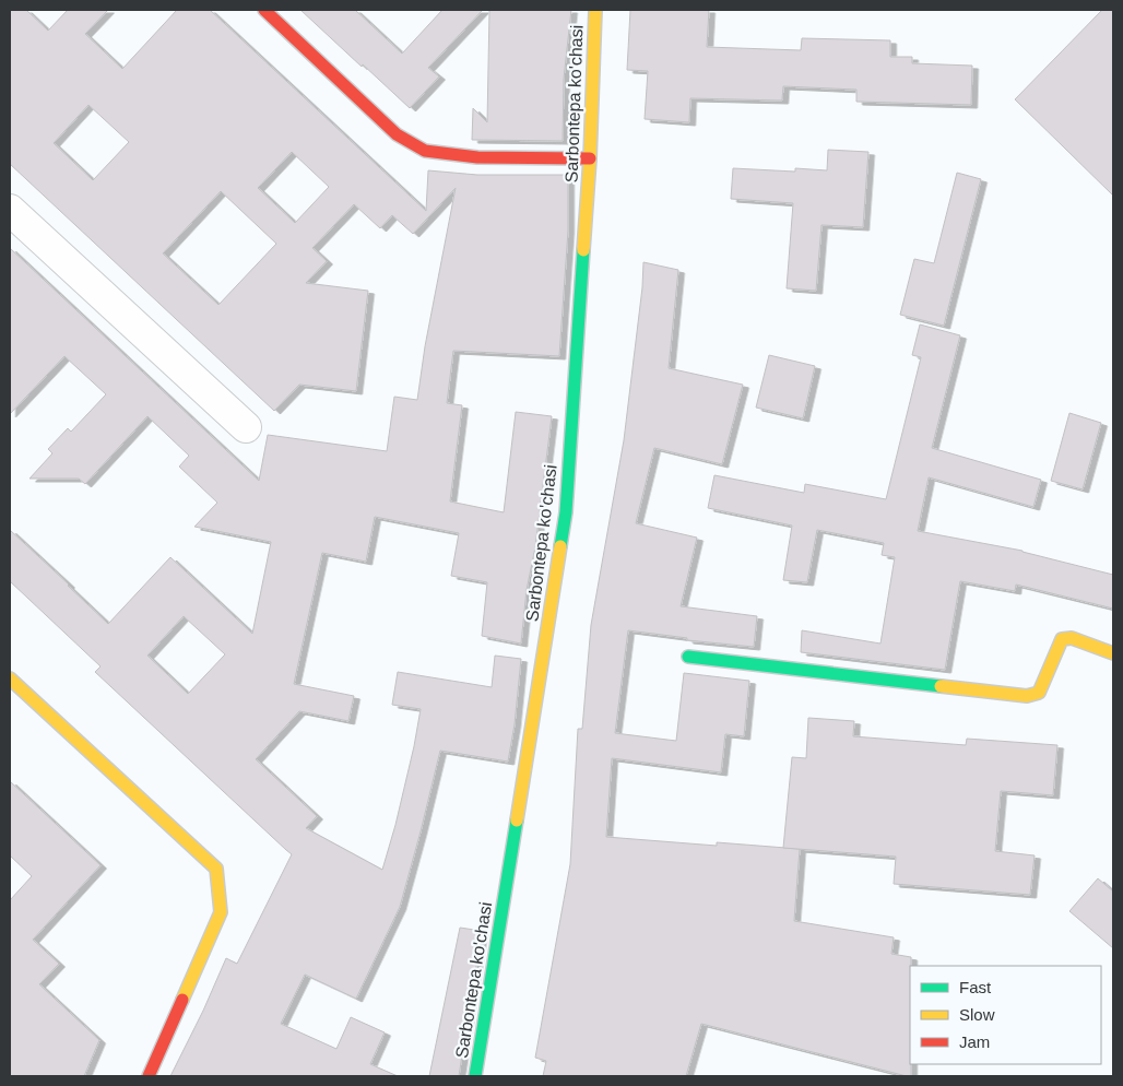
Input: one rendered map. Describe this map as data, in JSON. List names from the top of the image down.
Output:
{
  "streets": {
    "street": ["Sarbontepa ko'chasi"]
  },
  "legend": ["Fast", "Slow", "Jam"]
}
